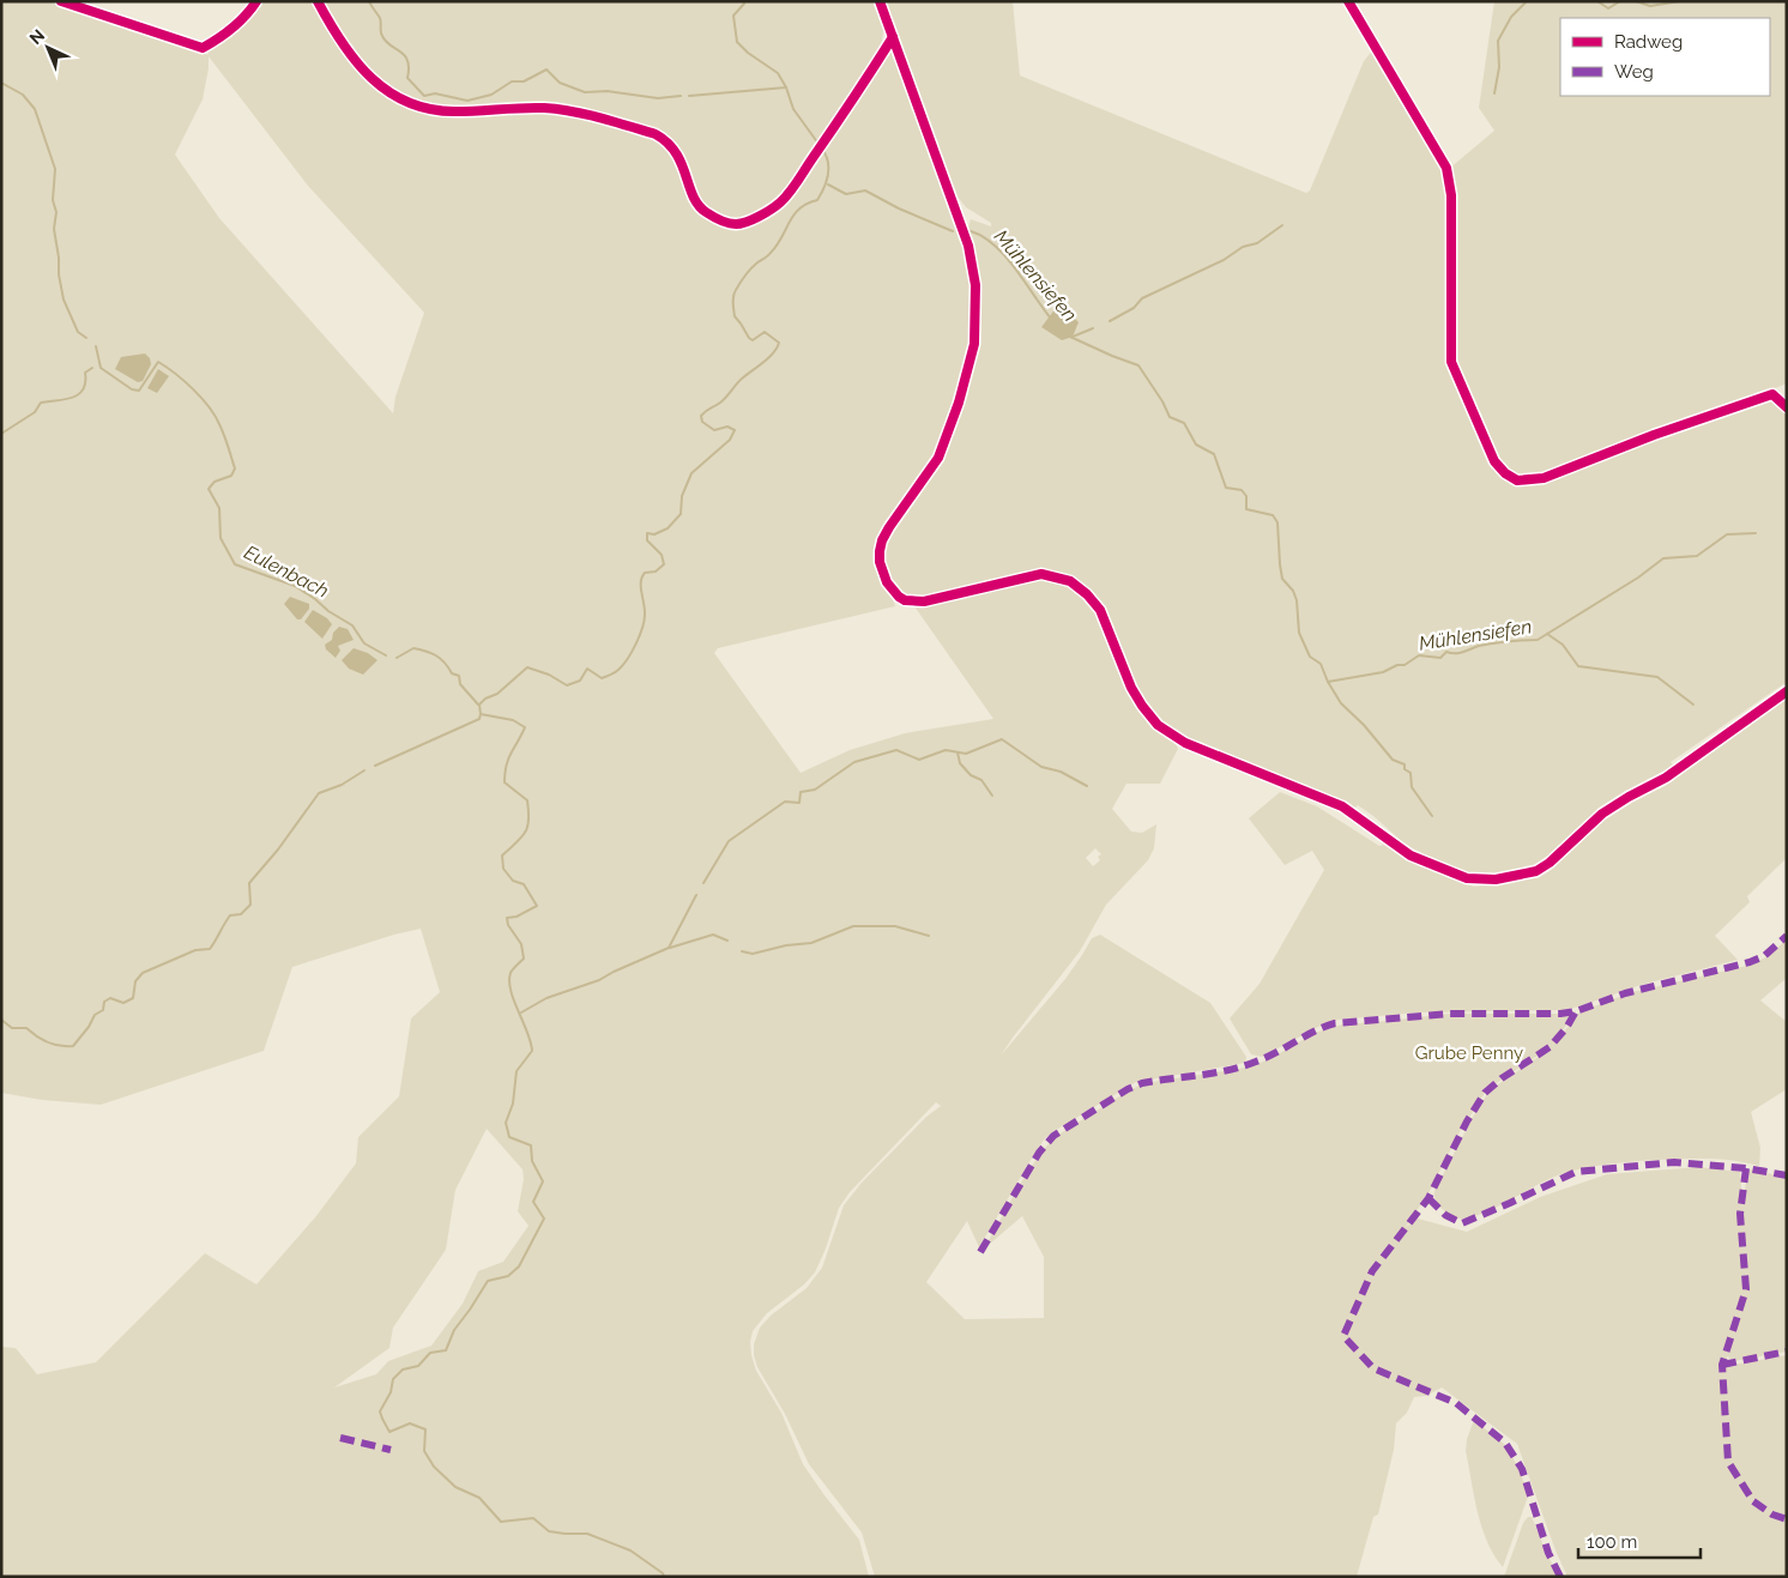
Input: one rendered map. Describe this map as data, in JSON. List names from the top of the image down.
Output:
{
  "water": ["Mühlensiefen", "Eulenbach"],
  "parks": ["Grube Penny"],
  "legend": ["Radweg", "Weg"],
  "scale_bar": "100 m",
  "north": "top left"
}
